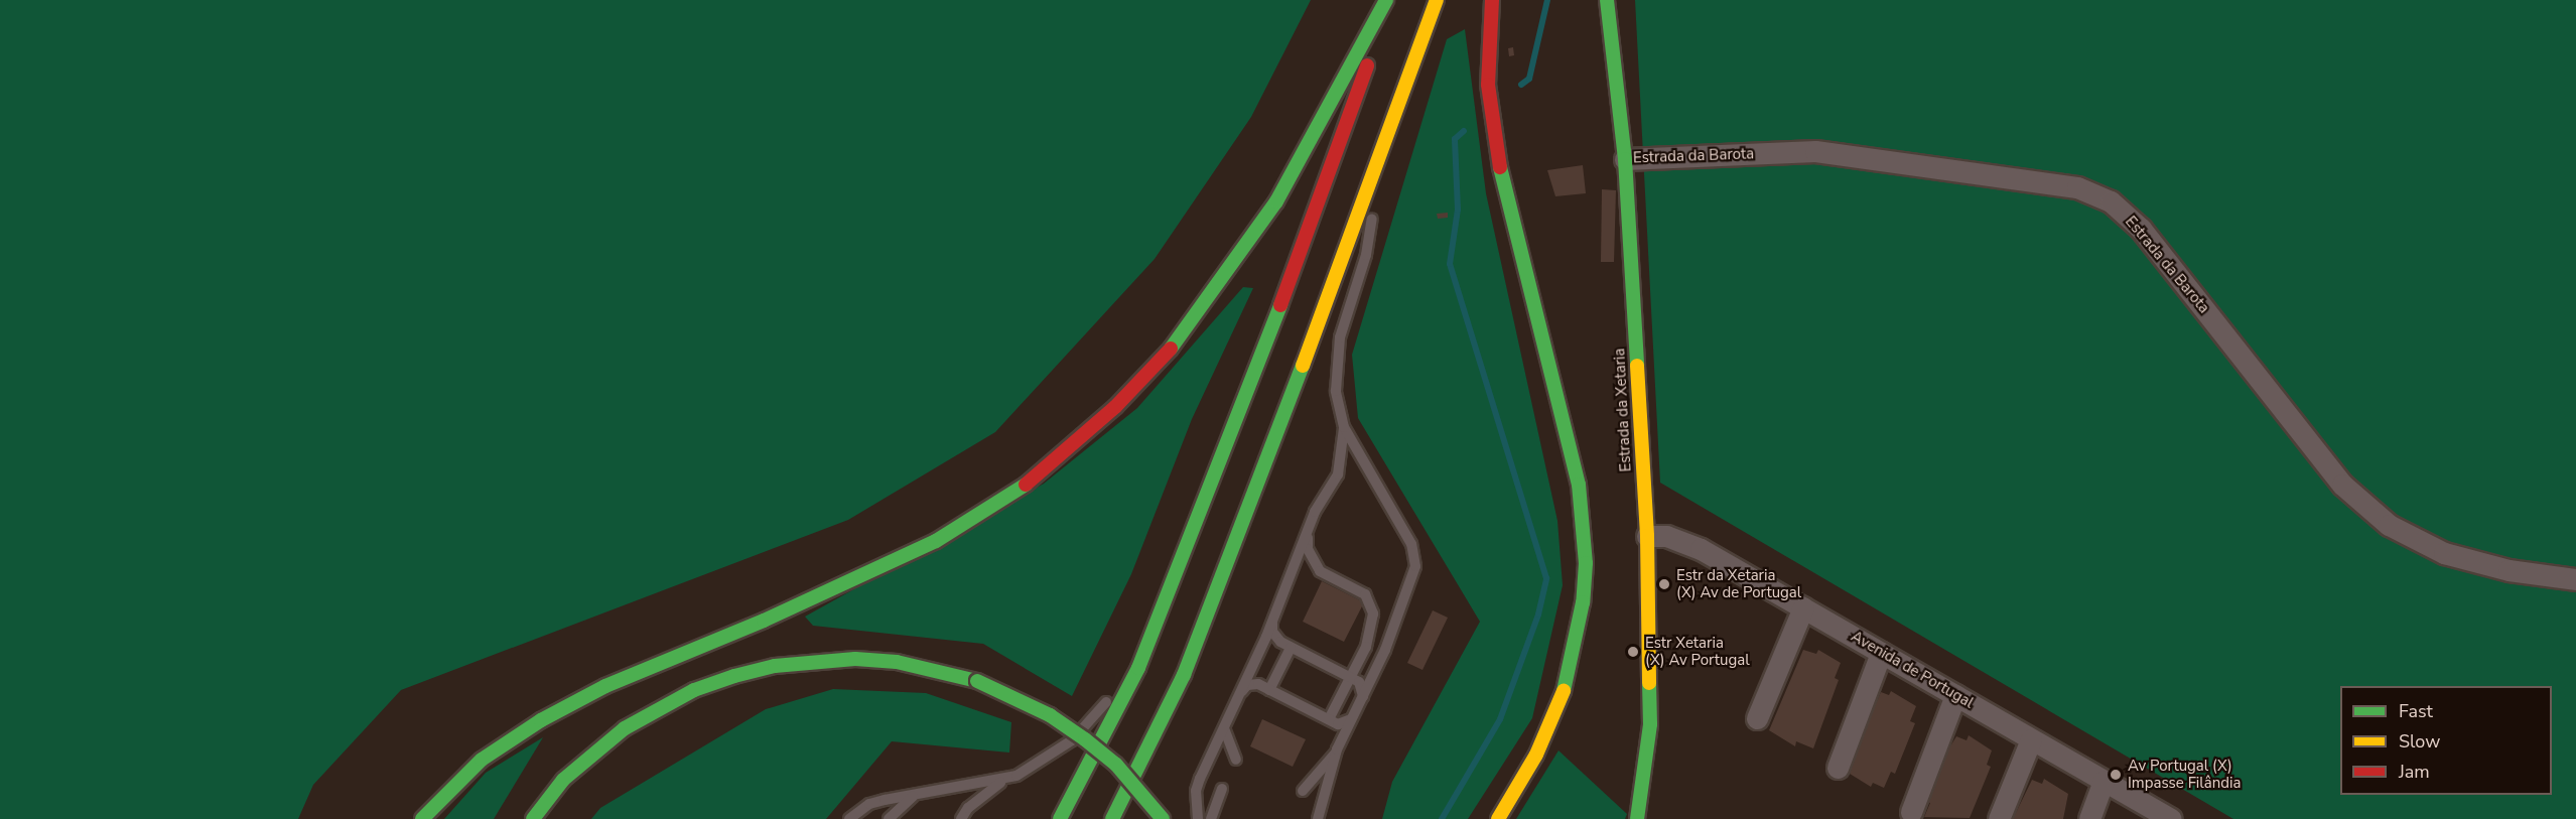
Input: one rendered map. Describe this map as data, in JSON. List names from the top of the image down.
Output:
{
  "streets": {
    "main road": ["Estrada da Xetaria"],
    "street": ["Estrada da Barota", "Avenida de Portugal"]
  },
  "crossings": [
    ["Estrada da Barota", "Estrada da Xetaria"],
    ["Estrada da Xetaria", "Avenida de Portugal"]
  ],
  "places": ["Estr da Xetaria (X) Av de Portugal", "Estr Xetaria (X) Av Portugal", "Av Portugal (X) Impasse Filândia"],
  "legend": ["Fast", "Slow", "Jam"]
}
